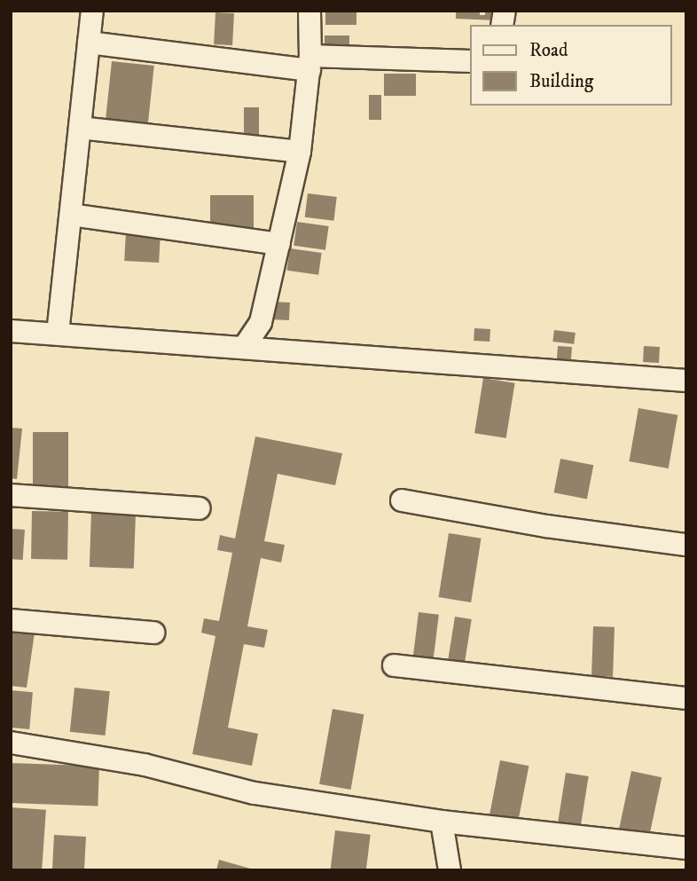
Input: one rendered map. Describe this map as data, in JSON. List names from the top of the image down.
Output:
{
  "legend": ["Road", "Building"]
}
